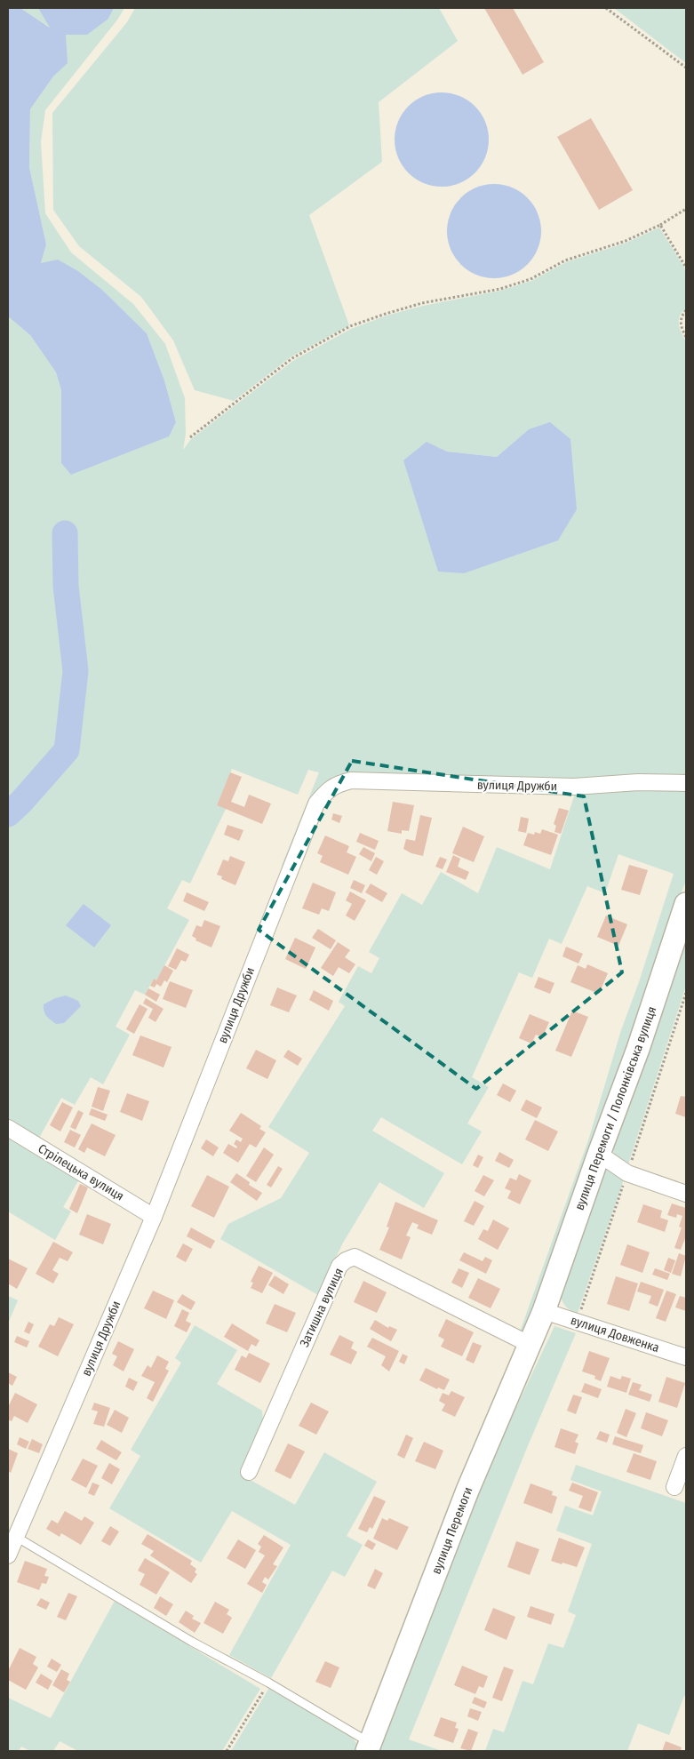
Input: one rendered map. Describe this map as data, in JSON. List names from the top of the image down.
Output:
{
  "streets": {
    "main road": ["вулиця Перемоги / Полонківська вулиця", "вулиця Перемоги"],
    "street": [
      "вулиця Дружби",
      "Стрілецька вулиця",
      "Затишна вулиця",
      "вулиця Довженка"
    ]
  },
  "crossings": [
    ["вулиця Дружби", "Стрілецька вулиця"],
    ["вулиця Перемоги / Полонківська вулиця", "вулиця Довженка"],
    ["вулиця Перемоги / Полонківська вулиця", "вулиця Перемоги"],
    ["Затишна вулиця", "вулиця Перемоги"],
    ["вулиця Довженка", "вулиця Перемоги"]
  ]
}
